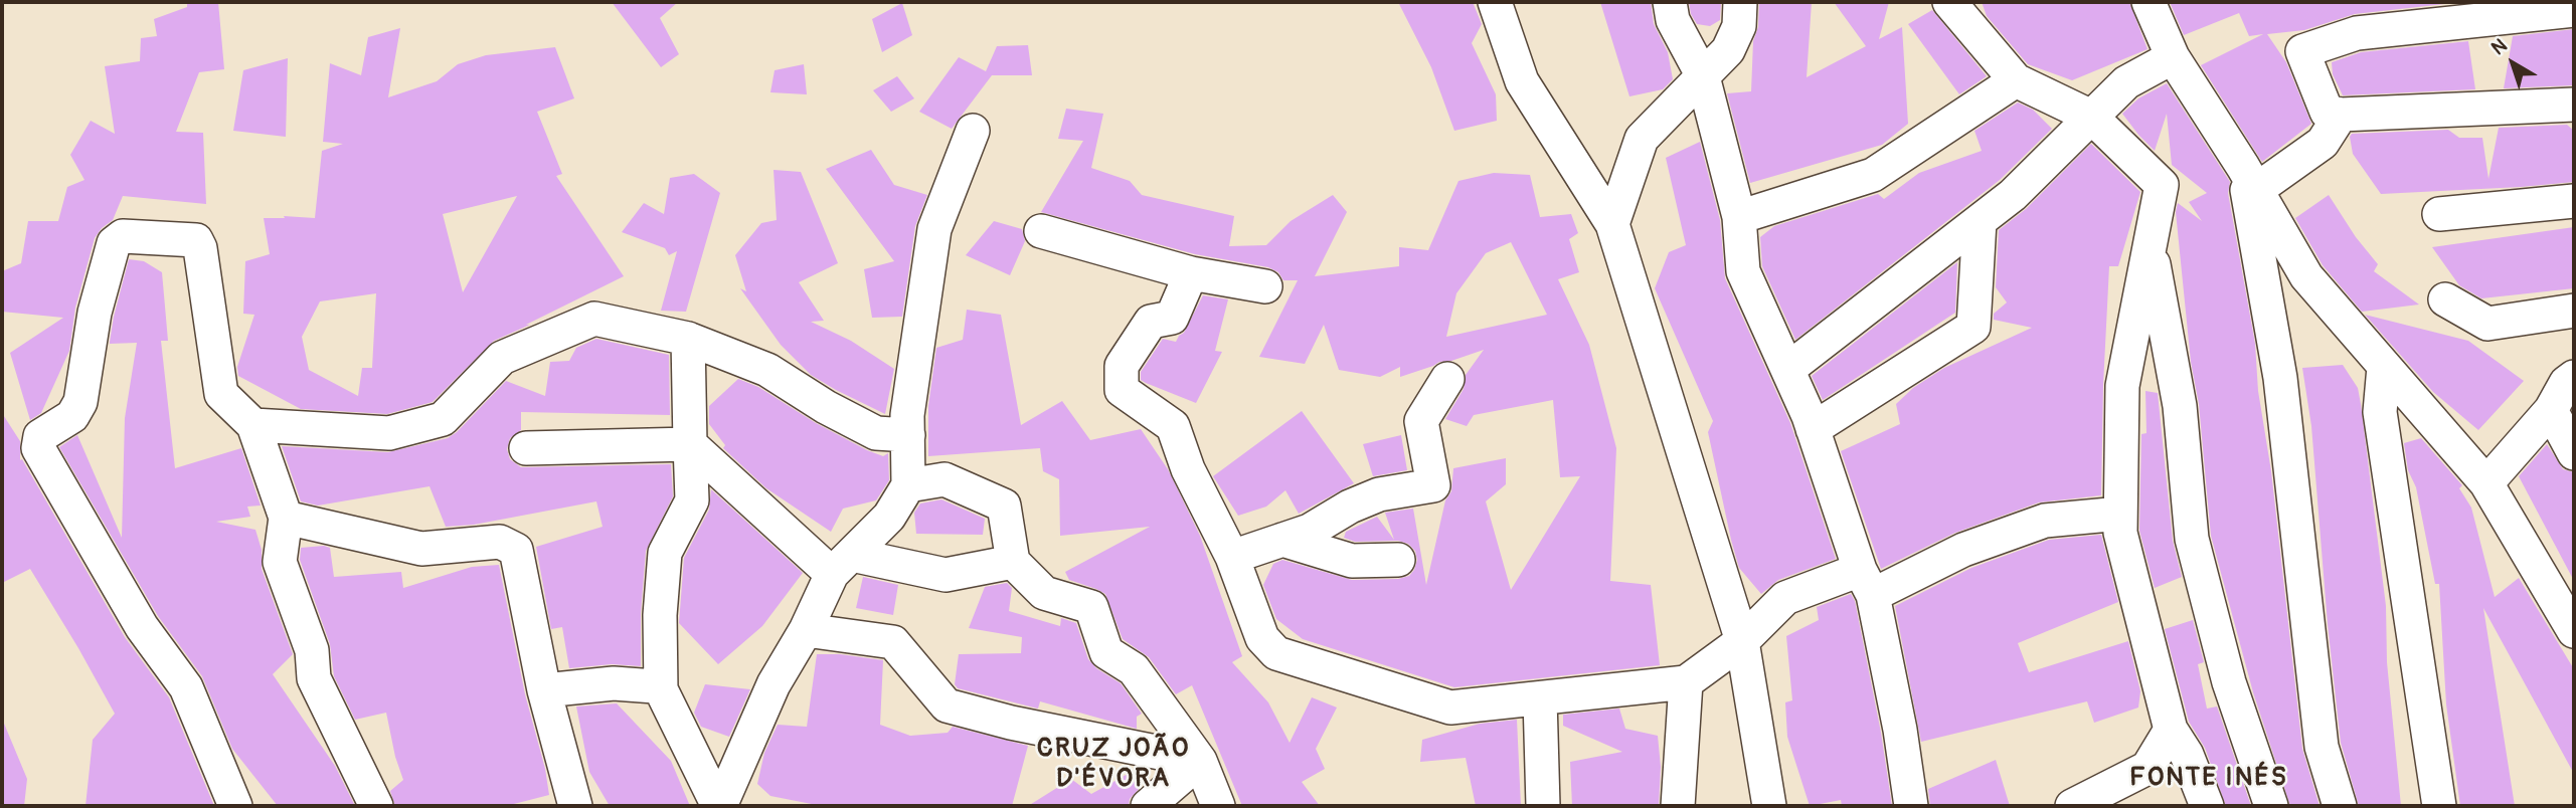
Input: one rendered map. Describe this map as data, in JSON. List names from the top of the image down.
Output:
{
  "districts": ["CRUZ JOÃO D'ÉVORA", "FONTE INÉS"],
  "north": "top left"
}
